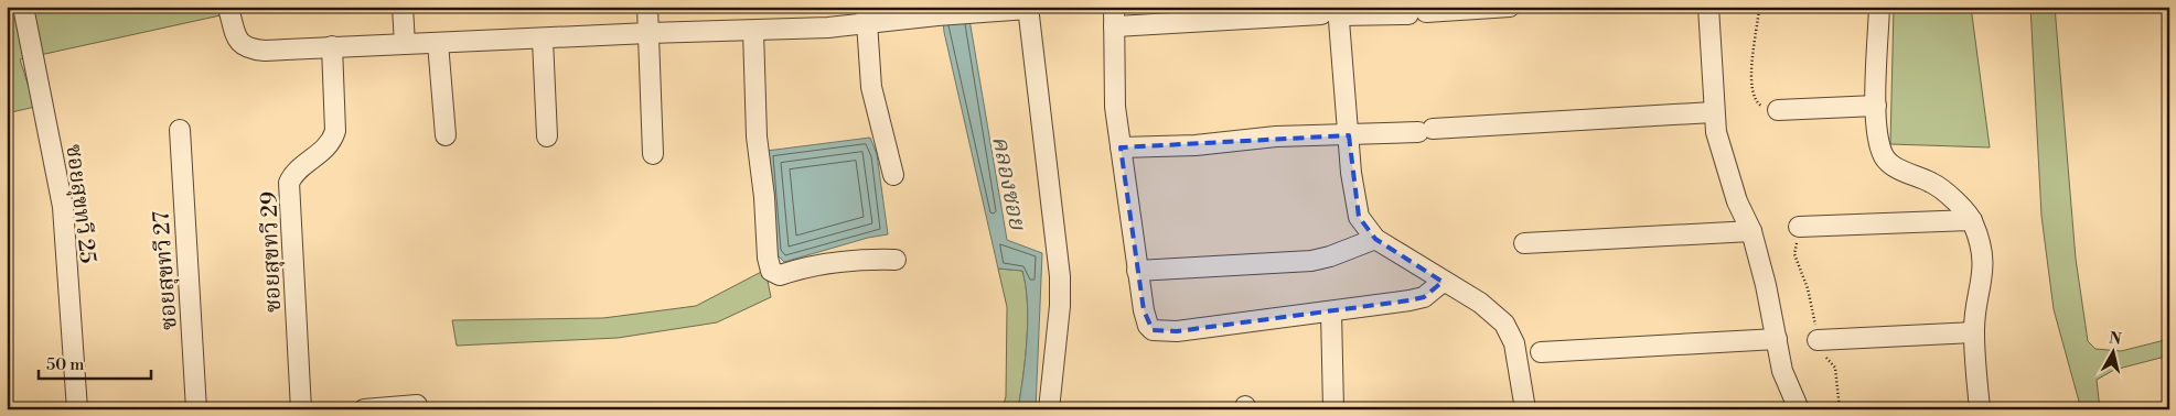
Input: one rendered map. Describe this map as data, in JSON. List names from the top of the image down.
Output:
{
  "streets": {
    "street": ["ซอยสุขทวี 25", "ซอยสุขทวี 29", "ซอยสุขทวี 27"]
  },
  "water": ["คลองซอย"],
  "scale_bar": "50 m",
  "north": "top"
}
